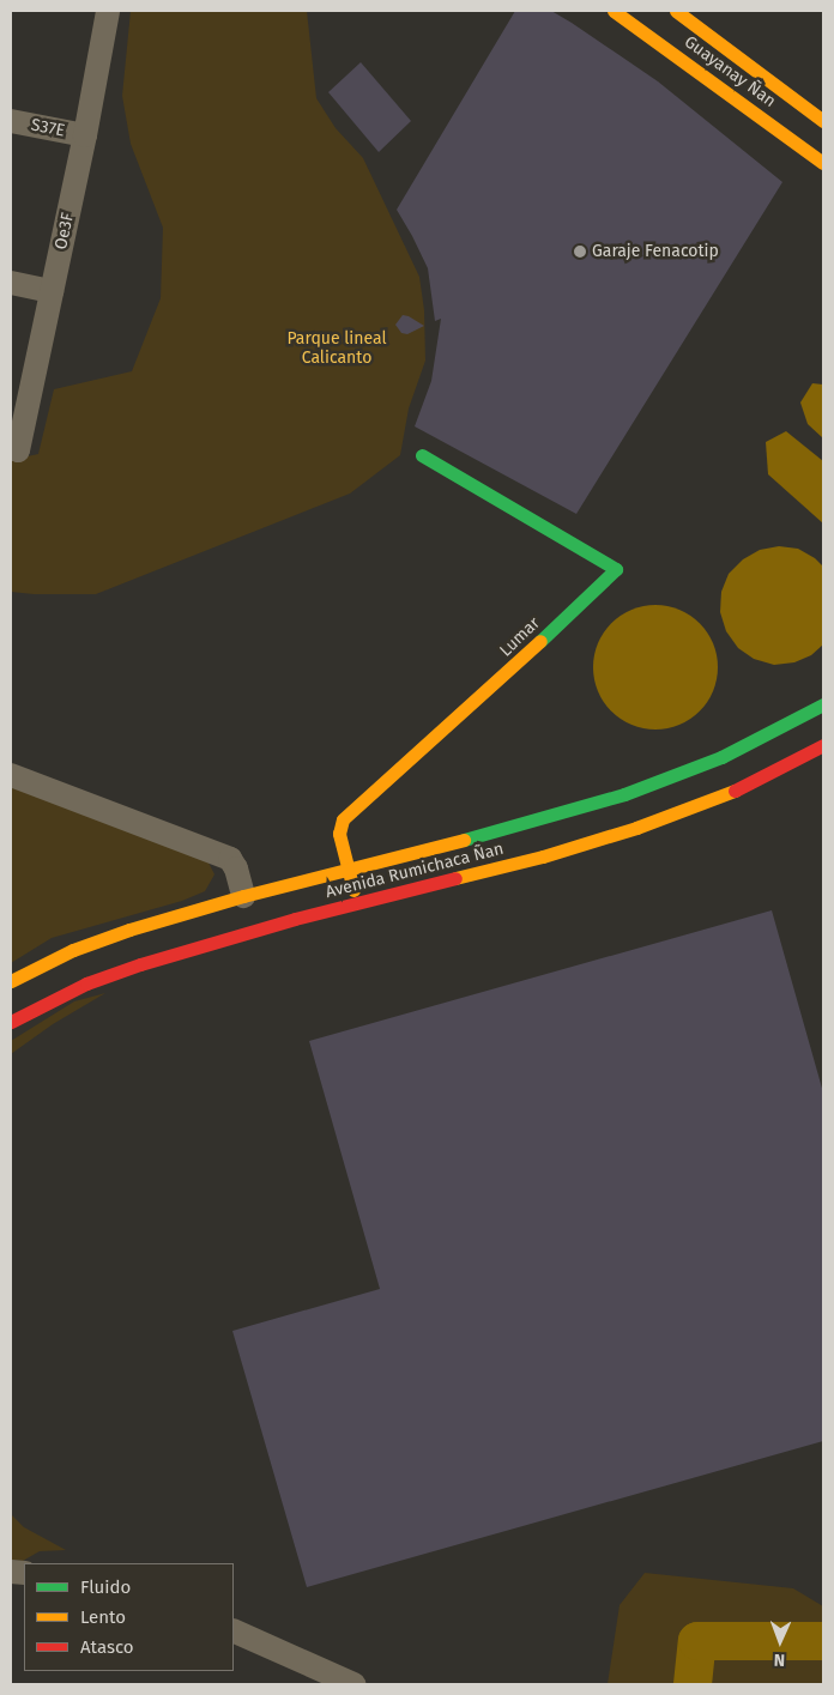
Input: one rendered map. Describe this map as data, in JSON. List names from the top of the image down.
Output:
{
  "streets": {
    "main road": ["Guayanay Ñan", "Lumar", "Avenida Rumichaca Ñan"],
    "street": ["S37E", "Oe3F"]
  },
  "crossings": [
    ["S37E", "Oe3F"],
    ["Lumar", "Avenida Rumichaca Ñan"]
  ],
  "parks": ["Parque lineal Calicanto"],
  "places": ["Garaje Fenacotip"],
  "legend": ["Fluido", "Lento", "Atasco"],
  "north": "bottom"
}
